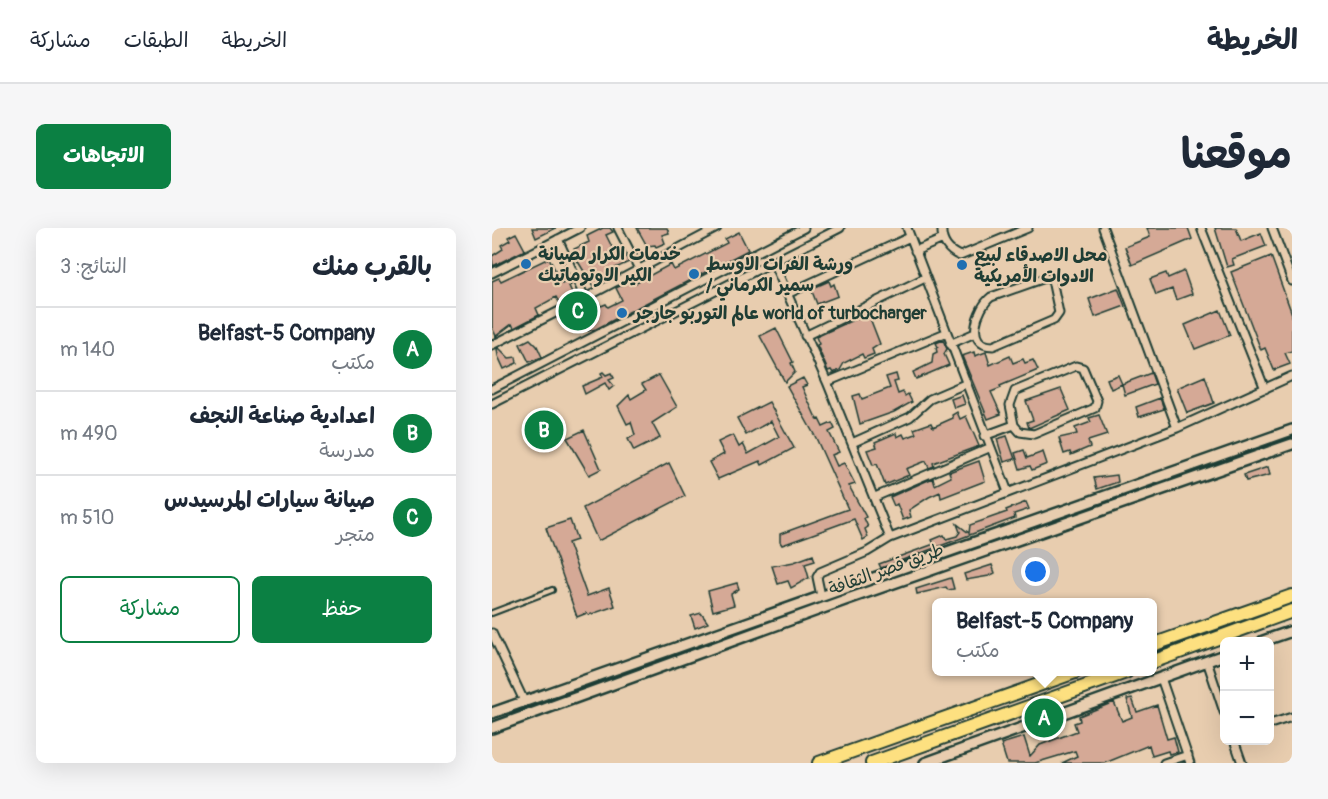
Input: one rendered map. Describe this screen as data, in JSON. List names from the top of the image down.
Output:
{
  "streets": {
    "street": ["طريق قصر الثقافة"]
  },
  "places": [
    "خدمات الكرار لصيانة الكير الاوتوماتيك",
    "محل الاصدقاء لبيع الادوات الأمريكية",
    "ورشة الفرات الاوسط / سمير الكرماني",
    "عالم التوربو جارجر world of turbocharger"
  ],
  "page": {
    "header": "الخريطة",
    "nav": ["الخريطة", "الطبقات", "مشاركة"],
    "title": "موقعنا",
    "buttons": [
      "الاتجاهات",
      ["حفظ", "مشاركة"]
    ],
    "heading": ["بالقرب منك", "النتائج: 3"],
    "pins": ["C", "B", "A"],
    "list": [
      {
        "mark": "A",
        "name": "Belfast-5 Company",
        "note": "مكتب",
        "value": "140 m"
      },
      {
        "mark": "B",
        "name": "اعدادية صناعة النجف",
        "note": "مدرسة",
        "value": "490 m"
      },
      {
        "mark": "C",
        "name": "صيانة سيارات المرسيدس",
        "note": "متجر",
        "value": "510 m"
      }
    ],
    "popup": ["Belfast-5 Company", "مكتب"],
    "map_buttons": ["+", "−"]
  }
}
